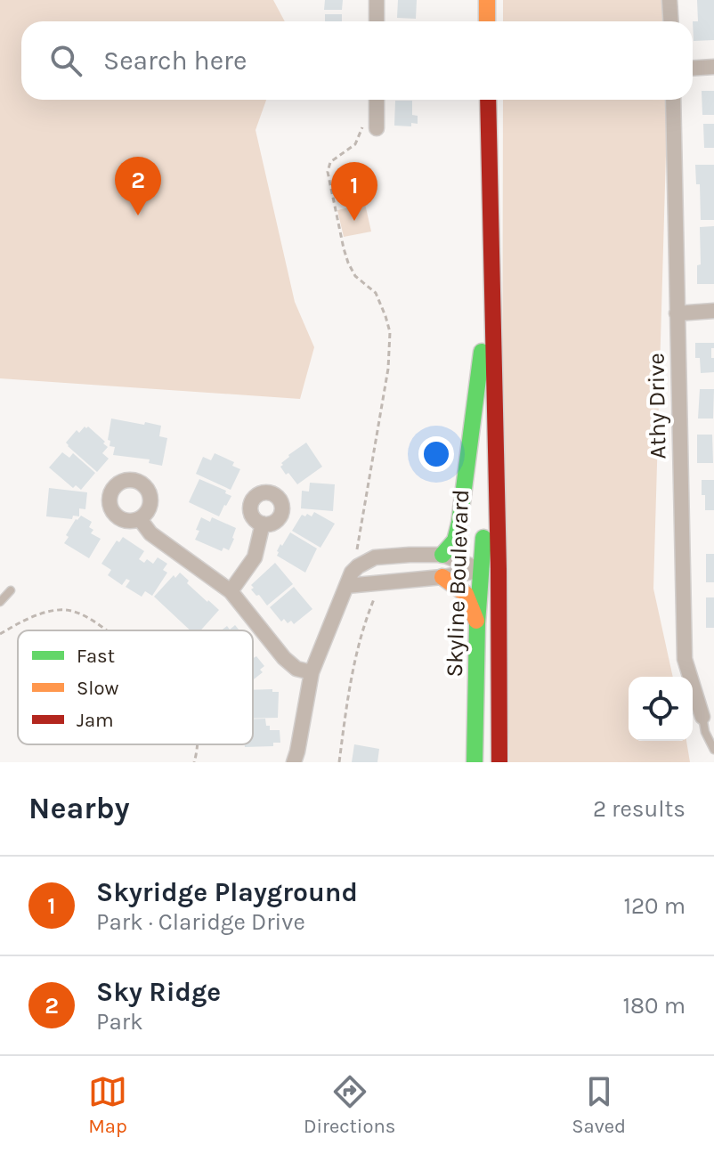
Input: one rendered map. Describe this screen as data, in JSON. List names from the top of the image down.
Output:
{
  "streets": {
    "main road": ["Skyline Boulevard"],
    "street": ["Athy Drive"]
  },
  "legend": ["Fast", "Slow", "Jam"],
  "page": {
    "search": "Search here",
    "pins": ["2", "1"],
    "heading": ["Nearby", "2 results"],
    "list": [
      {
        "mark": "1",
        "name": "Skyridge Playground",
        "note": "Park · Claridge Drive",
        "value": "120 m"
      },
      {
        "mark": "2",
        "name": "Sky Ridge",
        "note": "Park",
        "value": "180 m"
      }
    ],
    "nav": ["Map", "Directions", "Saved"]
  }
}
